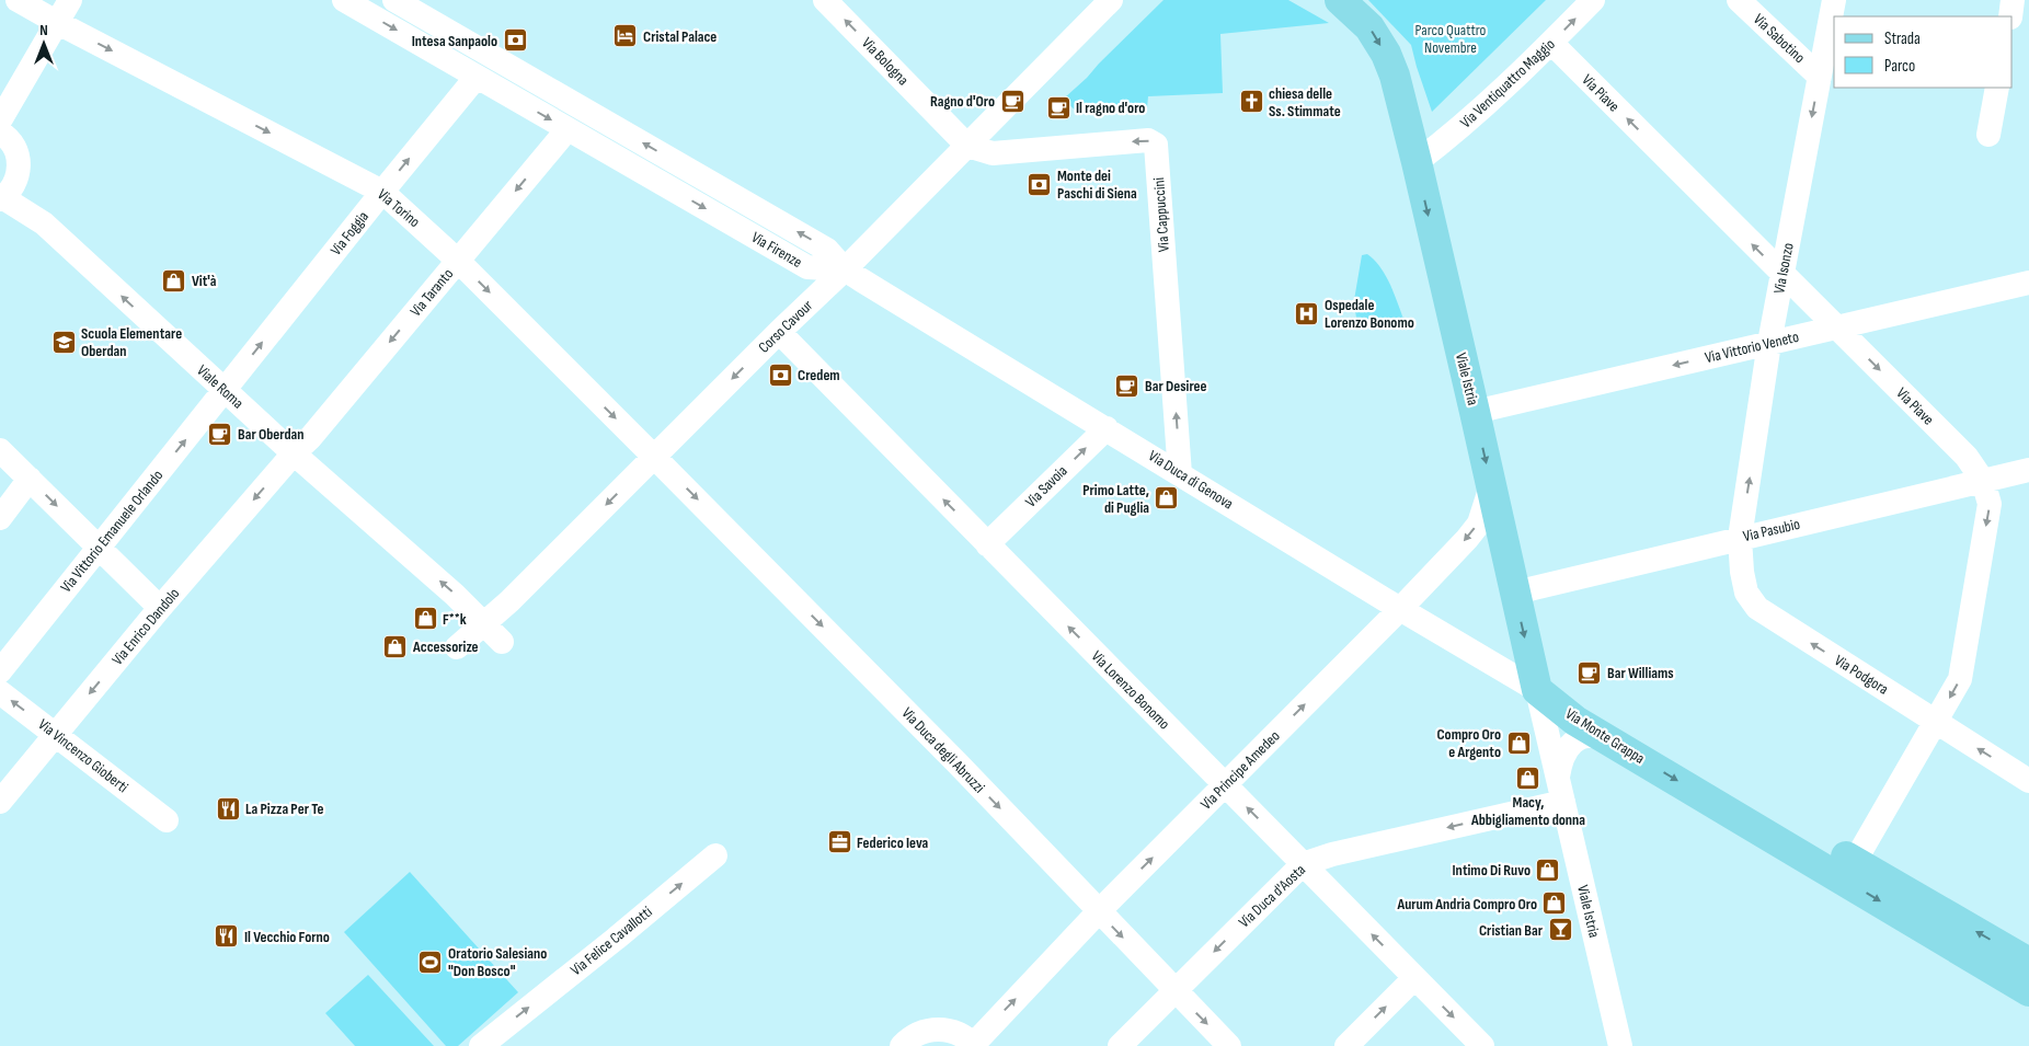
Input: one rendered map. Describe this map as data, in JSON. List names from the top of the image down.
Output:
{
  "streets": {
    "main road": ["Viale Istria", "Via Monte Grappa"],
    "street": [
      "Via Sabotino",
      "Via Bologna",
      "Via Ventiquattro Maggio",
      "Via Piave",
      "Via Torino",
      "Via Cappuccini",
      "Via Foggia",
      "Via Firenze",
      "Via Isonzo",
      "Via Taranto",
      "Corso Cavour",
      "Via Vittorio Veneto",
      "Viale Roma",
      "Via Duca di Genova",
      "Via Savoia",
      "Via Pasubio",
      "Via Vittorio Emanuele Orlando",
      "Via Enrico Dandolo",
      "Via Podgora",
      "Via Lorenzo Bonomo",
      "Via Duca degli Abruzzi",
      "Via Vincenzo Gioberti",
      "Via Principe Amedeo",
      "Via Duca d'Aosta",
      "Via Felice Cavallotti"
    ]
  },
  "crossings": [
    ["Via Sabotino", "Via Isonzo"],
    ["Via Bologna", "Via Cappuccini"],
    ["Via Bologna", "Corso Cavour"],
    ["Via Ventiquattro Maggio", "Via Piave"],
    ["Via Ventiquattro Maggio", "Viale Istria"],
    ["Via Piave", "Via Isonzo"],
    ["Via Piave", "Via Vittorio Veneto"],
    ["Via Piave", "Via Pasubio"],
    ["Via Piave", "Via Podgora"],
    ["Via Piave", "Via Monte Grappa"],
    ["Via Torino", "Via Foggia"],
    ["Via Torino", "Via Taranto"],
    ["Via Torino", "Corso Cavour"],
    ["Via Torino", "Via Duca degli Abruzzi"],
    ["Via Cappuccini", "Corso Cavour"],
    ["Via Cappuccini", "Via Duca di Genova"],
    ["Via Foggia", "Via Firenze"],
    ["Via Foggia", "Viale Roma"],
    ["Via Foggia", "Via Vittorio Emanuele Orlando"],
    ["Via Firenze", "Via Taranto"],
    ["Via Firenze", "Corso Cavour"],
    ["Via Firenze", "Via Duca di Genova"],
    ["Via Isonzo", "Via Vittorio Veneto"],
    ["Via Isonzo", "Via Pasubio"],
    ["Via Isonzo", "Via Podgora"],
    ["Via Taranto", "Viale Roma"],
    ["Via Taranto", "Via Enrico Dandolo"],
    ["Corso Cavour", "Viale Roma"],
    ["Corso Cavour", "Via Duca di Genova"],
    ["Corso Cavour", "Via Lorenzo Bonomo"],
    ["Corso Cavour", "Via Duca degli Abruzzi"],
    ["Via Vittorio Veneto", "Viale Istria"],
    ["Viale Istria", "Via Duca di Genova"],
    ["Viale Istria", "Via Pasubio"],
    ["Viale Istria", "Via Monte Grappa"],
    ["Viale Istria", "Via Principe Amedeo"],
    ["Viale Istria", "Via Duca d'Aosta"],
    ["Viale Roma", "Via Vittorio Emanuele Orlando"],
    ["Viale Roma", "Via Enrico Dandolo"],
    ["Via Duca di Genova", "Via Savoia"],
    ["Via Duca di Genova", "Via Monte Grappa"],
    ["Via Duca di Genova", "Via Principe Amedeo"],
    ["Via Savoia", "Via Lorenzo Bonomo"],
    ["Via Pasubio", "Via Podgora"],
    ["Via Enrico Dandolo", "Via Vincenzo Gioberti"],
    ["Via Lorenzo Bonomo", "Via Principe Amedeo"],
    ["Via Lorenzo Bonomo", "Via Duca d'Aosta"],
    ["Via Duca degli Abruzzi", "Via Principe Amedeo"],
    ["Via Duca degli Abruzzi", "Via Duca d'Aosta"]
  ],
  "one_way": [
    "Via Bologna",
    "Via Torino",
    "Via Foggia",
    "Via Taranto",
    "Corso Cavour",
    "Via Vittorio Veneto",
    "Viale Istria",
    "Viale Roma",
    "Via Savoia",
    "Via Vittorio Emanuele Orlando",
    "Via Enrico Dandolo",
    "Via Podgora",
    "Via Lorenzo Bonomo",
    "Via Duca degli Abruzzi",
    "Via Duca d'Aosta",
    "Via Felice Cavallotti"
  ],
  "parks": ["Parco Quattro Novembre"],
  "places": {
    "hotel": ["Cristal Palace"],
    "bank": ["Intesa Sanpaolo", "Monte dei Paschi di Siena", "Credem"],
    "cafe": [
      "Ragno d'Oro",
      "Il ragno d'oro",
      "Bar Desiree",
      "Bar Oberdan",
      "Bar Williams"
    ],
    "church": ["chiesa delle Ss. Stimmate"],
    "shop": [
      "Vit'à",
      "Primo Latte, di Puglia",
      "F**k",
      "Accessorize",
      "Compro Oro e Argento",
      "Macy, Abbigliamento donna",
      "Intimo Di Ruvo",
      "Aurum Andria Compro Oro"
    ],
    "hospital": ["Ospedale Lorenzo Bonomo"],
    "school or university": ["Scuola Elementare Oberdan"],
    "restaurant": ["La Pizza Per Te", "Il Vecchio Forno"],
    "office": ["Federico Ieva"],
    "bar": ["Cristian Bar"],
    "sports": ["Oratorio Salesiano \"Don Bosco\""]
  },
  "legend": ["Strada", "Parco"],
  "north": "top"
}
